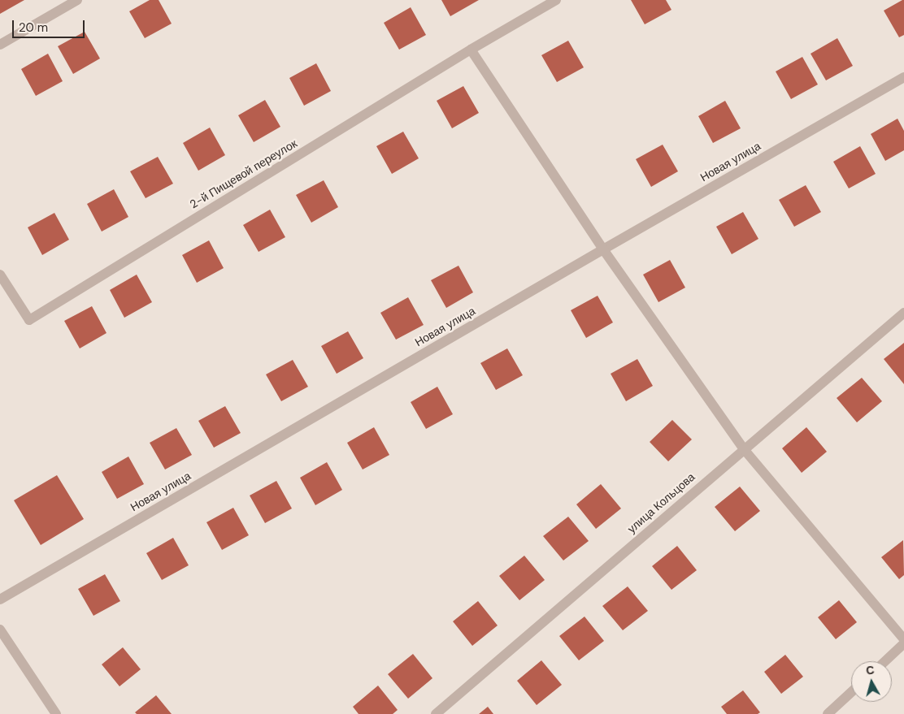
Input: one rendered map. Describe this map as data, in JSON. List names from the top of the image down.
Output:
{
  "streets": {
    "street": ["Новая улица", "2-й Пищевой переулок", "улица Кольцова"]
  },
  "scale_bar": "20 m",
  "north": "top"
}
